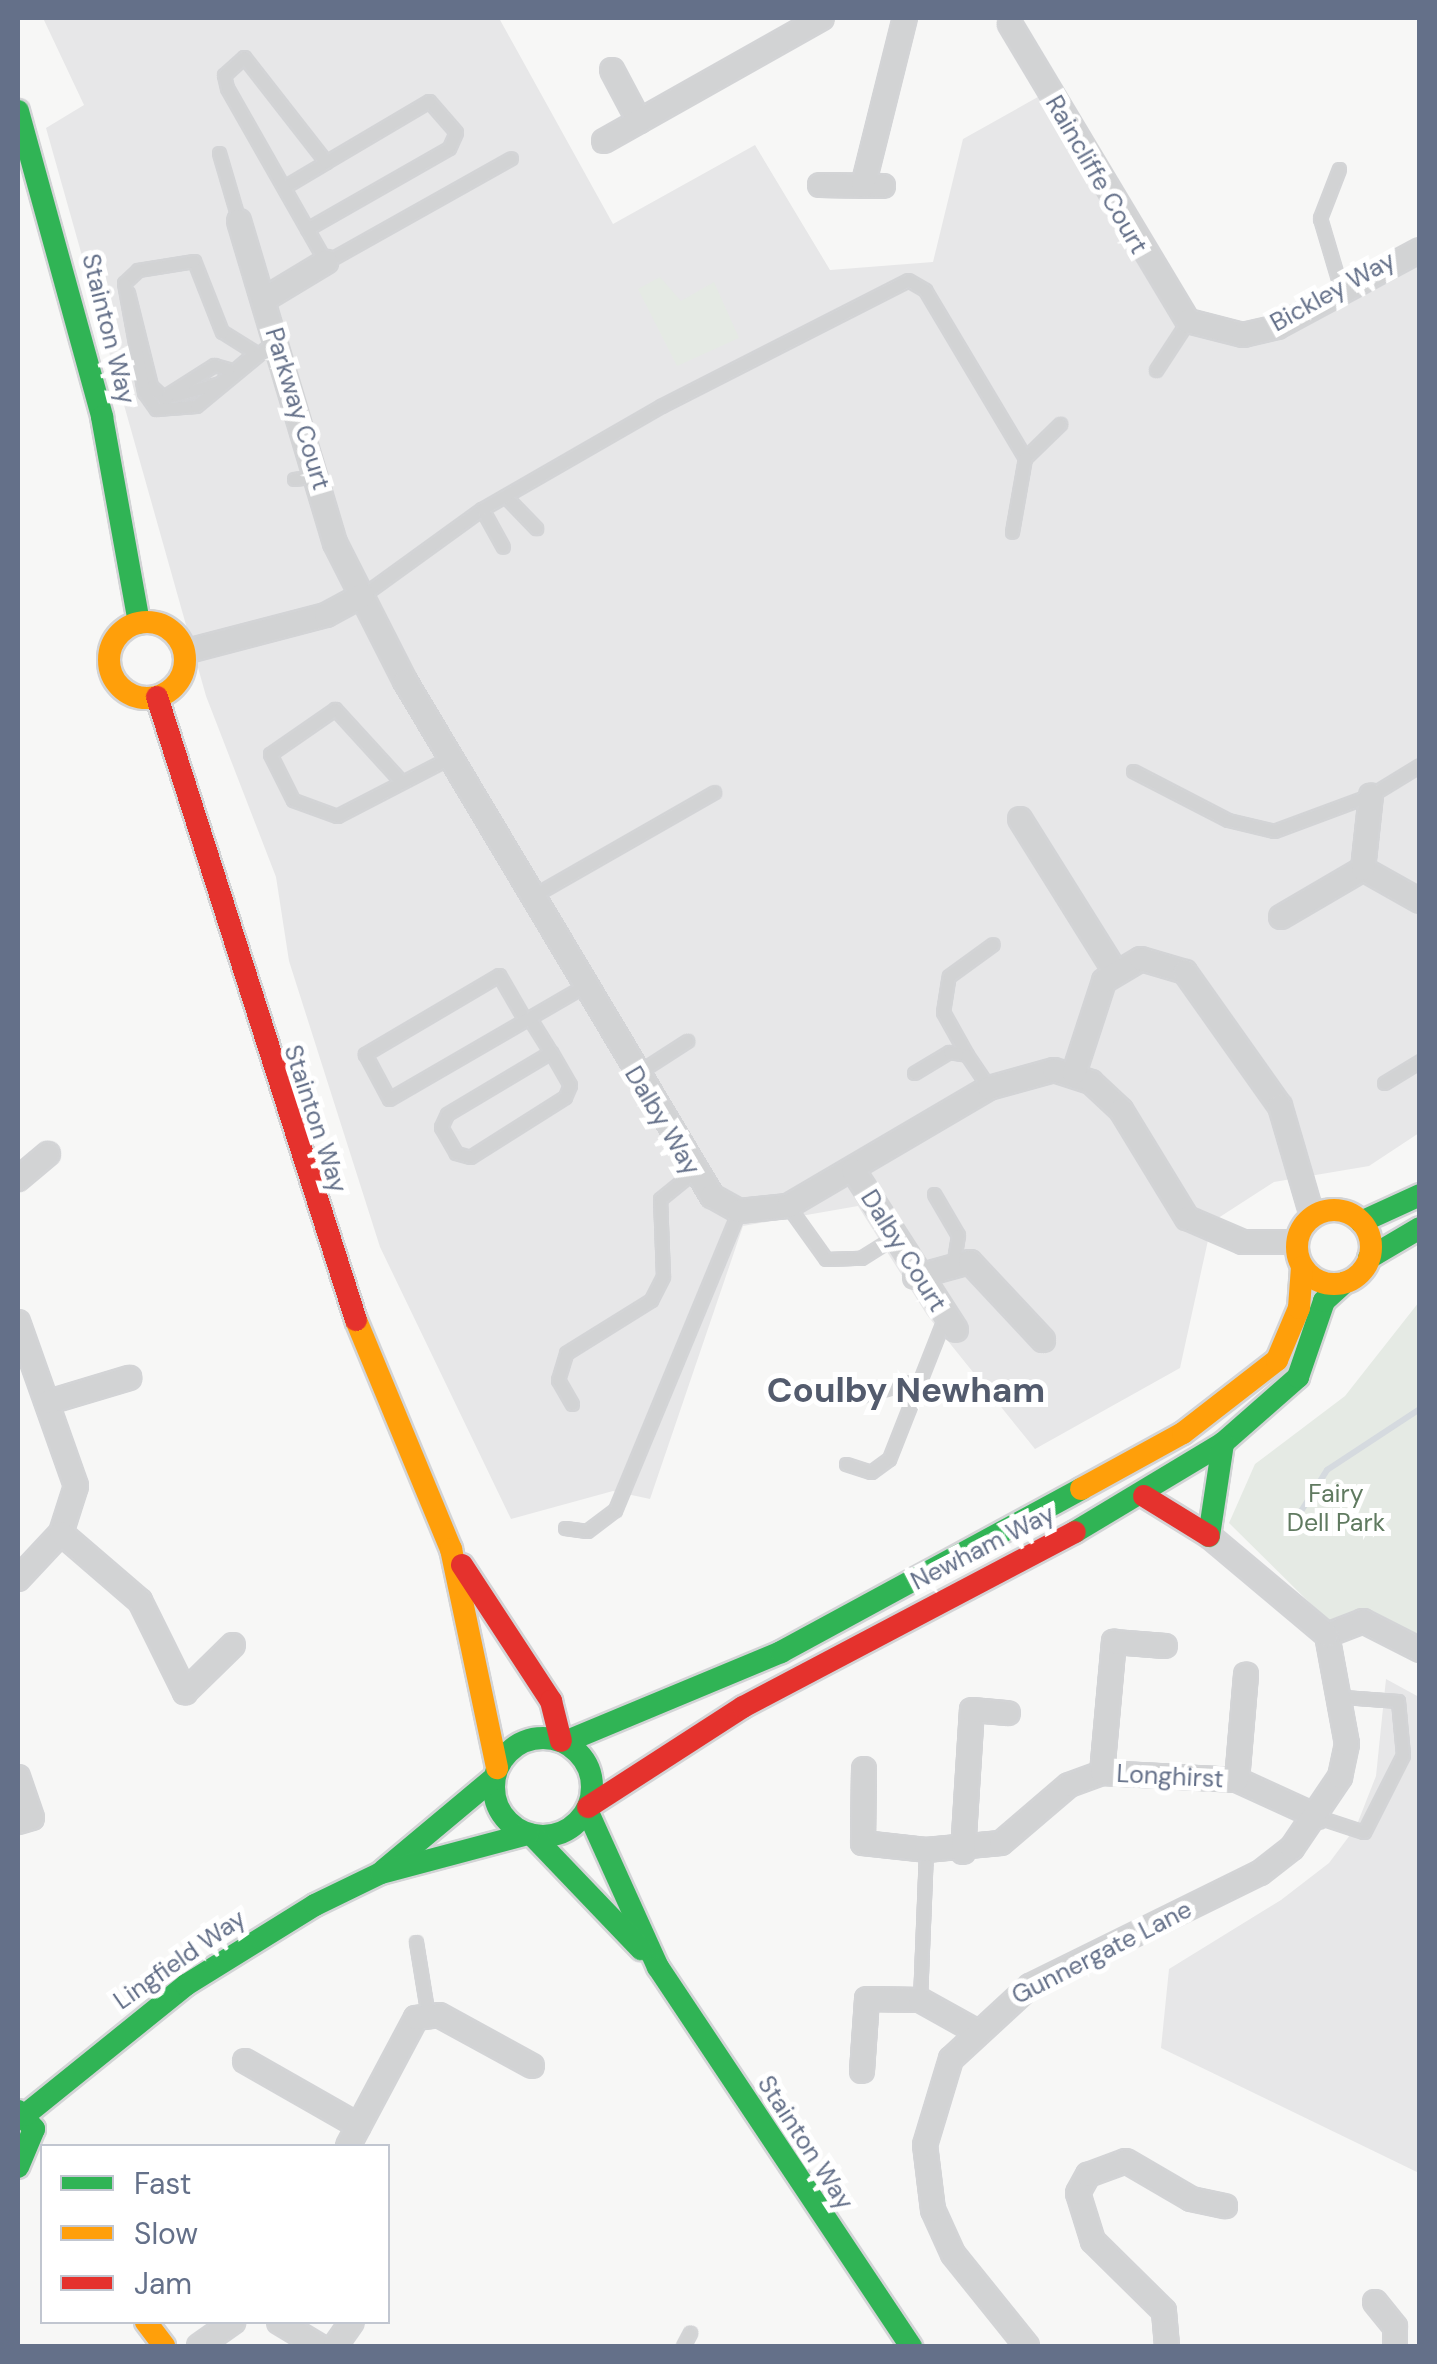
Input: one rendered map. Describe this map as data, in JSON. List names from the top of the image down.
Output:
{
  "streets": {
    "street": [
      "Raincliffe Court",
      "Bickley Way",
      "Stainton Way",
      "Parkway Court",
      "Dalby Way",
      "Dalby Court",
      "Newham Way",
      "Longhirst",
      "Gunnergate Lane",
      "Lingfield Way"
    ]
  },
  "crossings": [
    ["Raincliffe Court", "Bickley Way"],
    ["Stainton Way", "Newham Way"],
    ["Stainton Way", "Lingfield Way"],
    ["Parkway Court", "Dalby Way"],
    ["Newham Way", "Lingfield Way"],
    ["Longhirst", "Gunnergate Lane"]
  ],
  "districts": ["Coulby Newham"],
  "parks": ["Fairy Dell Park"],
  "legend": ["Fast", "Slow", "Jam"]
}
